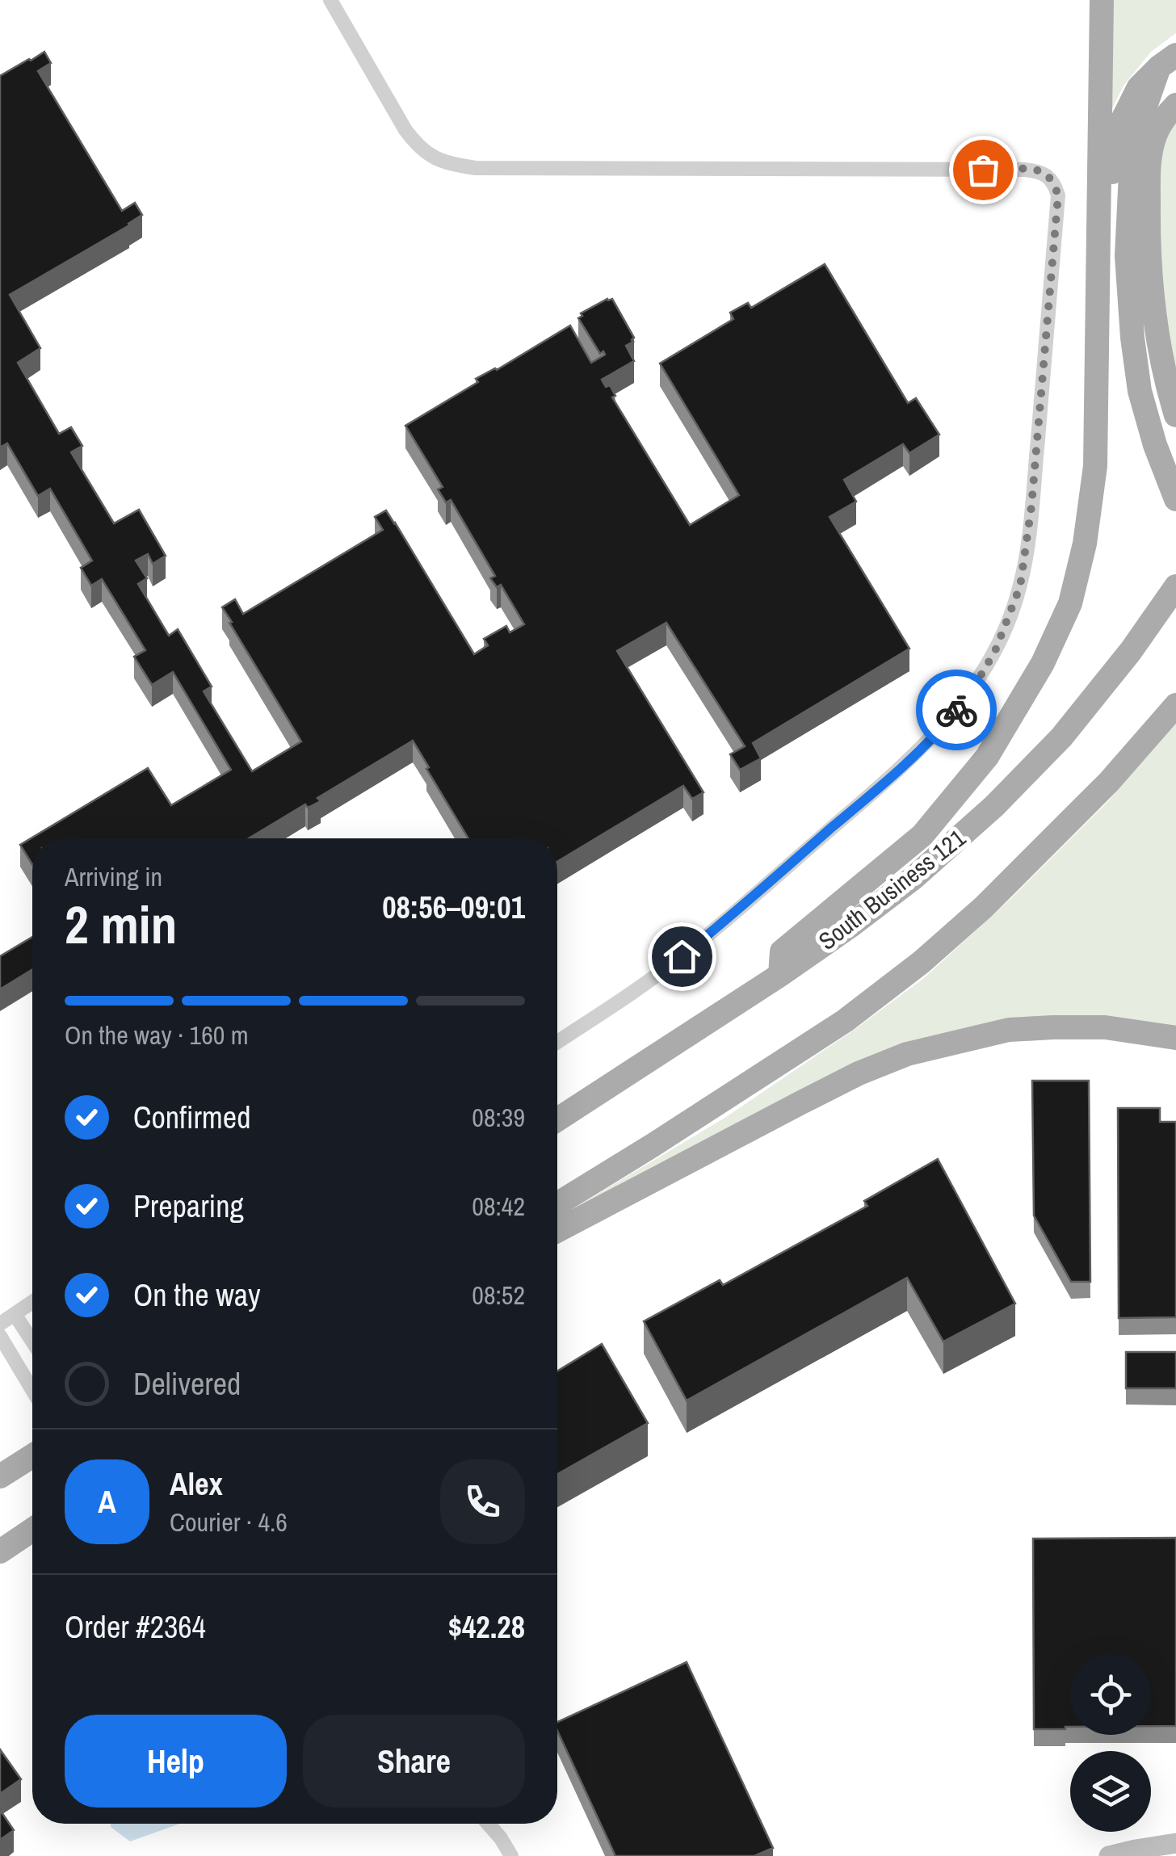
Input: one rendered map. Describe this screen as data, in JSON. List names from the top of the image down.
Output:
{
  "streets": {
    "main road": ["South Business 121"]
  },
  "page": {
    "heading": ["2 min", "Arriving in", "08:56–09:01"],
    "panel": [
      "Alex",
      "Courier · 4.6",
      "Order #2364",
      "$42.28"
    ],
    "bar": "On the way · 160 m",
    "list": [
      ["Confirmed", "08:39"],
      ["Preparing", "08:42"],
      ["On the way", "08:52"],
      "Delivered"
    ],
    "round": "A",
    "buttons": ["Help", "Share"]
  }
}
